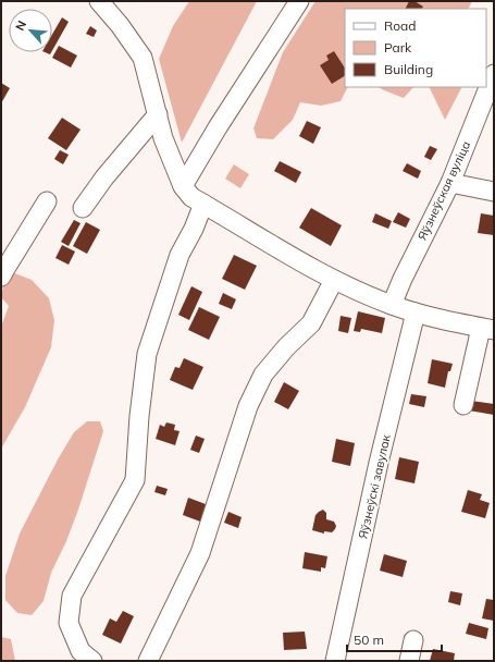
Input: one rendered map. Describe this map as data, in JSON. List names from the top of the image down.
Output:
{
  "streets": {
    "street": ["Яўзнеўская вуліца", "Яўзнеўскі завулак"]
  },
  "legend": ["Road", "Park", "Building"],
  "scale_bar": "50 m",
  "north": "top left"
}
